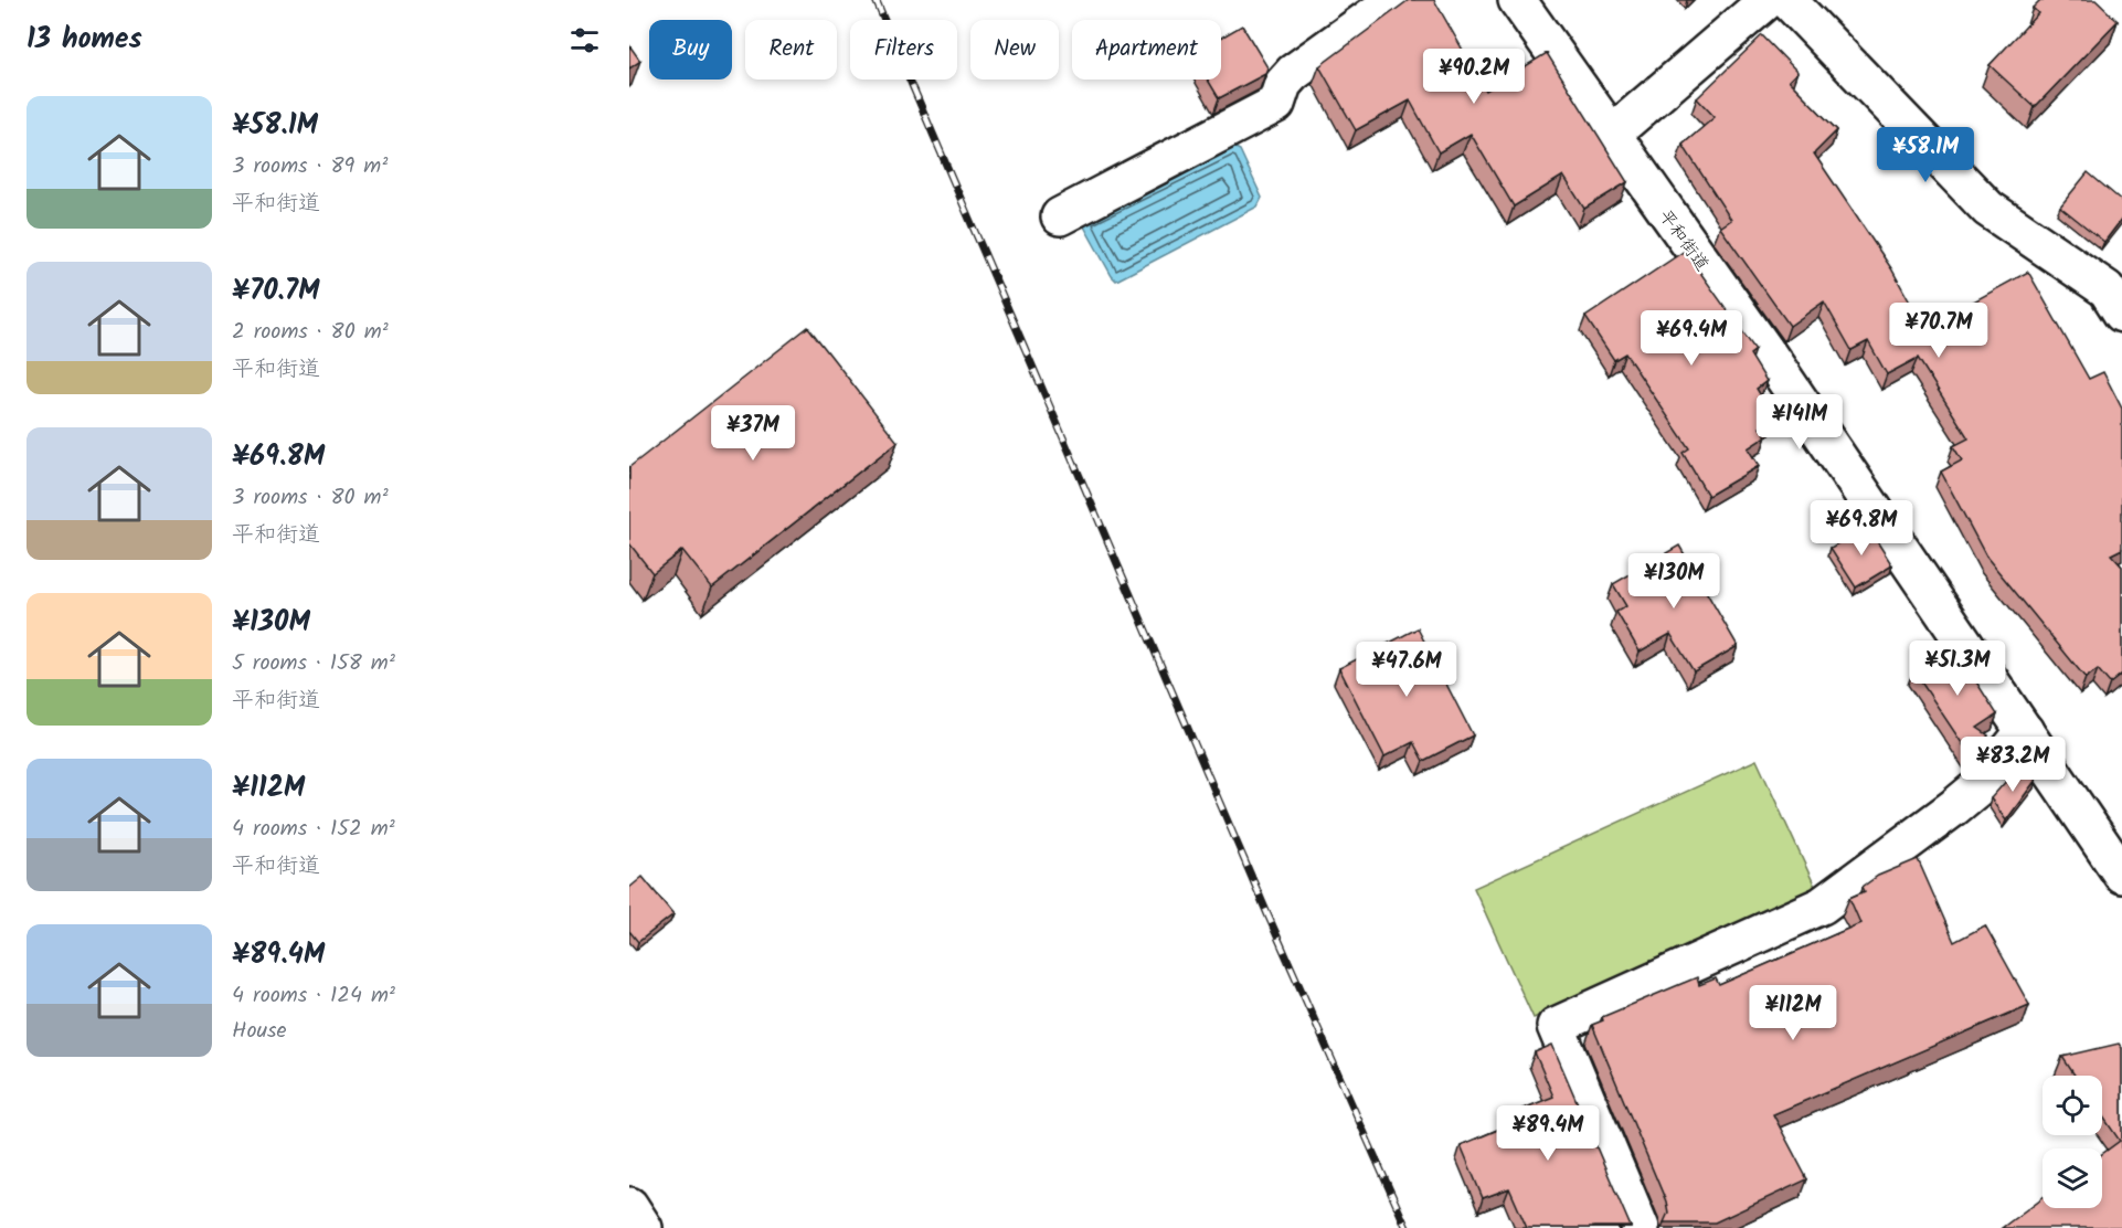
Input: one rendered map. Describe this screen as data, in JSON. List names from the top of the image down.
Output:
{
  "streets": {
    "street": ["平和街道"]
  },
  "page": {
    "heading": "13 homes",
    "chip": [
      "Buy",
      "Rent",
      "Filters",
      "New",
      "Apartment"
    ],
    "price": [
      "¥90.2M",
      "¥58.1M",
      "¥70.7M",
      "¥69.4M",
      "¥141M",
      "¥37M",
      "¥69.8M",
      "¥130M",
      "¥51.3M",
      "¥47.6M",
      "¥83.2M",
      "¥112M",
      "¥89.4M"
    ],
    "list": [
      {
        "name": "¥58.1M",
        "note": "3 rooms · 89 m² · 平和街道"
      },
      {
        "name": "¥70.7M",
        "note": "2 rooms · 80 m² · 平和街道"
      },
      {
        "name": "¥69.8M",
        "note": "3 rooms · 80 m² · 平和街道"
      },
      {
        "name": "¥130M",
        "note": "5 rooms · 158 m² · 平和街道"
      },
      {
        "name": "¥112M",
        "note": "4 rooms · 152 m² · 平和街道"
      },
      {
        "name": "¥89.4M",
        "note": "4 rooms · 124 m² · House"
      }
    ]
  }
}
